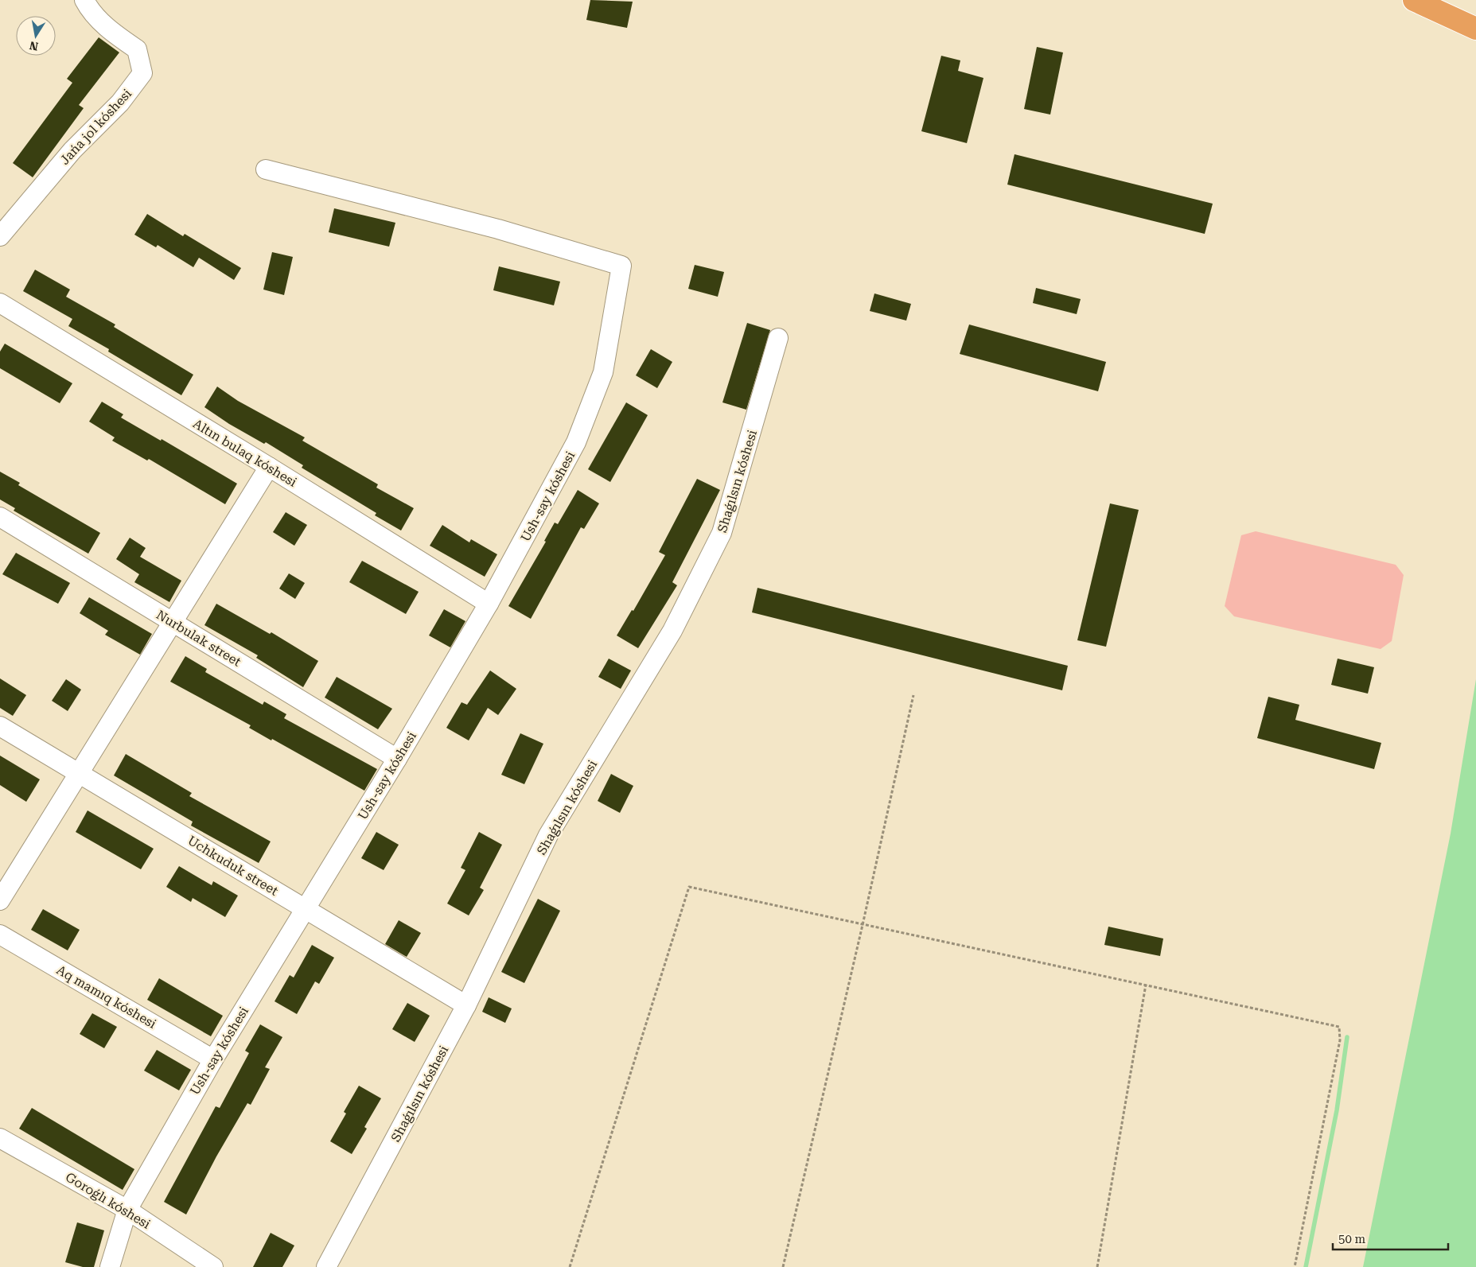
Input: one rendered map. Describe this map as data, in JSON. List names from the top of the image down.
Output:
{
  "streets": {
    "street": [
      "Jańa jol kóshesi",
      "Altın bulaq kóshesi",
      "Shaǵılsın kóshesi",
      "Ush-say kóshesi",
      "Nurbulak street",
      "Uchkuduk street",
      "Aq mamıq kóshesi",
      "Goroǵlı kóshesi"
    ]
  },
  "crossings": [
    ["Altın bulaq kóshesi", "Ush-say kóshesi"],
    ["Shaǵılsın kóshesi", "Uchkuduk street"],
    ["Ush-say kóshesi", "Nurbulak street"],
    ["Ush-say kóshesi", "Uchkuduk street"],
    ["Ush-say kóshesi", "Aq mamıq kóshesi"],
    ["Ush-say kóshesi", "Goroǵlı kóshesi"]
  ],
  "scale_bar": "50 m",
  "north": "bottom"
}
